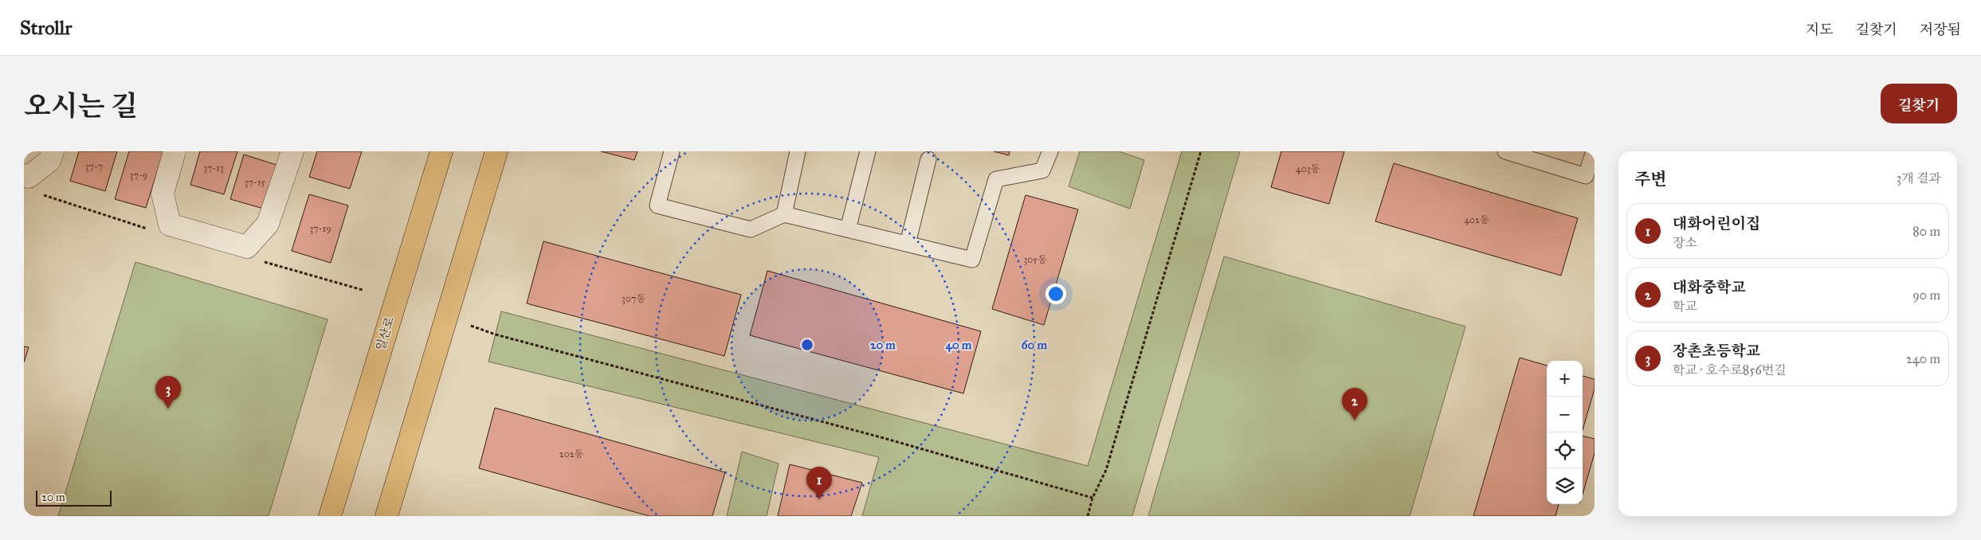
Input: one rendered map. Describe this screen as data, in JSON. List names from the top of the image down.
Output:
{
  "streets": {
    "main road": ["일산로"]
  },
  "house_numbers": [
    "37-7",
    "37-13",
    "403동",
    "37-9",
    "37-15",
    "402동",
    "37-19",
    "305동",
    "307동",
    "202동"
  ],
  "scale_bar": "20 m",
  "page": {
    "header": "Strollr",
    "nav": ["지도", "길찾기", "저장됨"],
    "title": "오시는 길",
    "buttons": "길찾기",
    "heading": ["주변", "3개 결과"],
    "list": [
      {
        "mark": "1",
        "name": "대화어린이집",
        "note": "장소",
        "value": "80 m"
      },
      {
        "mark": "2",
        "name": "대화중학교",
        "note": "학교",
        "value": "90 m"
      },
      {
        "mark": "3",
        "name": "장촌초등학교",
        "note": "학교 · 호수로856번길",
        "value": "240 m"
      }
    ],
    "map_buttons": ["+", "−"],
    "pins": ["3", "2", "1"],
    "scale": "20 m"
  },
  "rings": ["20 m", "40 m", "60 m"]
}
